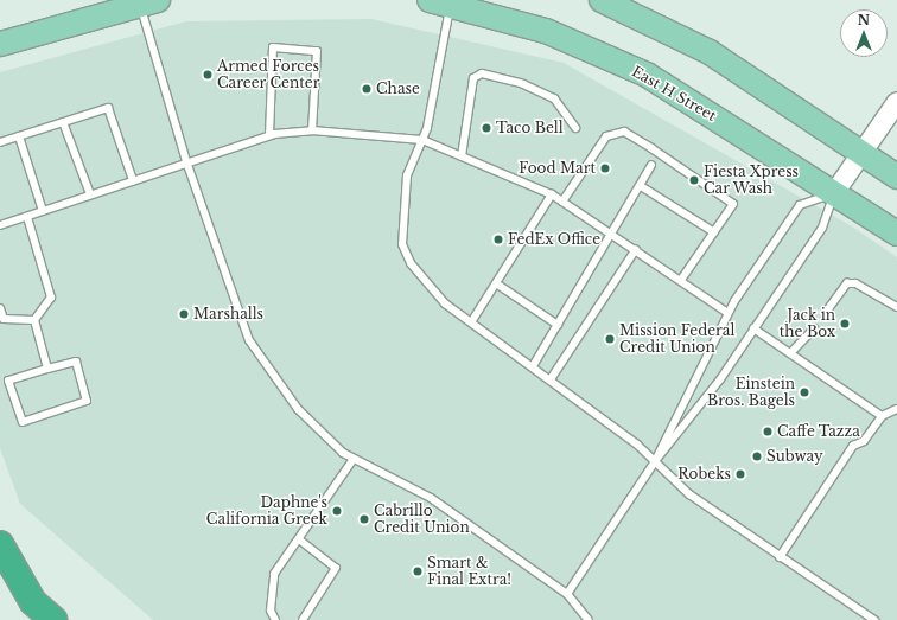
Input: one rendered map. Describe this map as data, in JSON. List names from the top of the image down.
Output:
{
  "streets": {
    "main road": ["East H Street"]
  },
  "places": [
    "Armed Forces Career Center",
    "Chase",
    "Taco Bell",
    "Food Mart",
    "Fiesta Xpress Car Wash",
    "FedEx Office",
    "Marshalls",
    "Jack in the Box",
    "Mission Federal Credit Union",
    "Einstein Bros. Bagels",
    "Caffe Tazza",
    "Subway",
    "Robeks",
    "Daphne's California Greek",
    "Cabrillo Credit Union",
    "Smart & Final Extra!"
  ],
  "north": "top"
}
